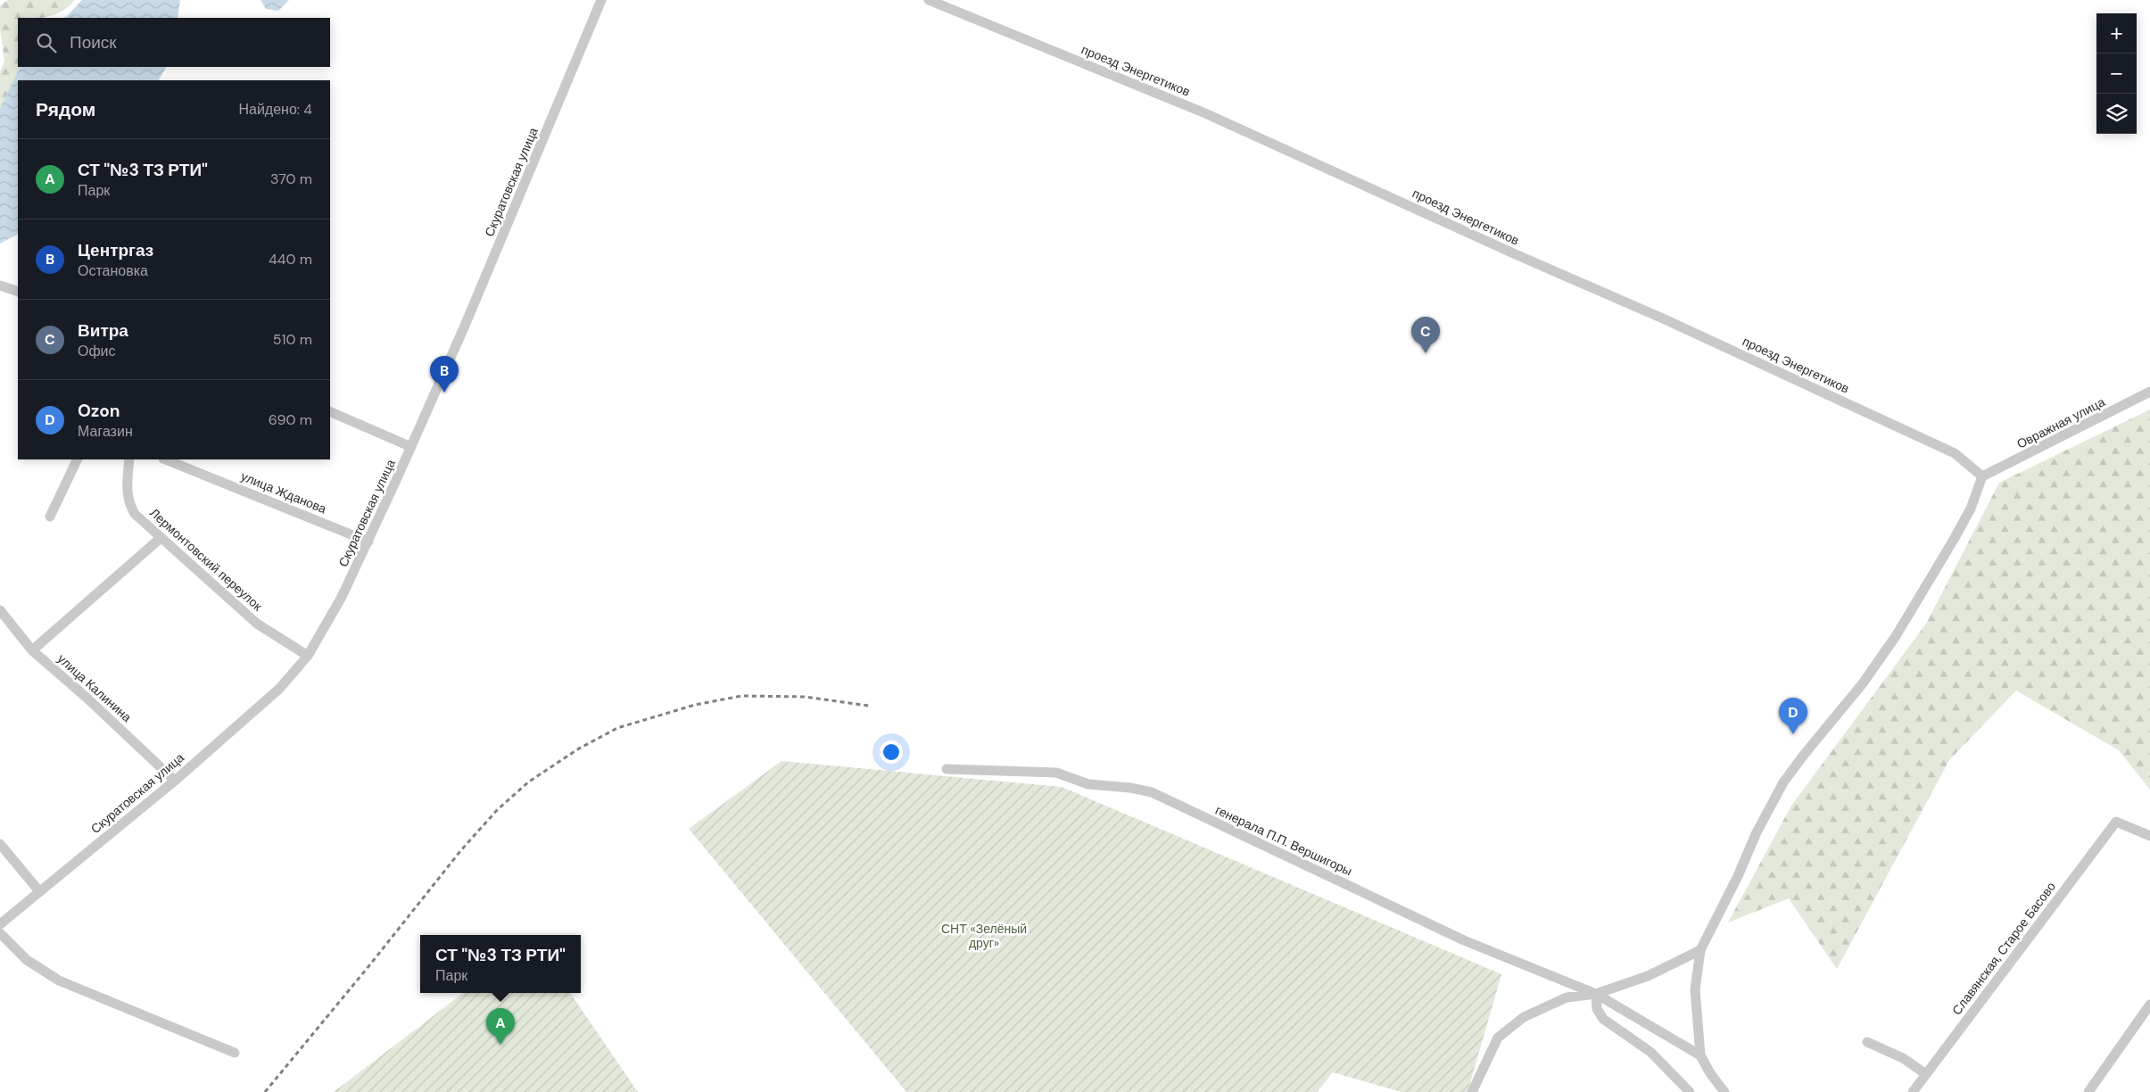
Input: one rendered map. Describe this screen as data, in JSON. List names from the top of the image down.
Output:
{
  "streets": {
    "street": [
      "проезд Энергетиков",
      "Скуратовская улица",
      "Овражная улица",
      "улица Жданова",
      "Лермонтовский переулок",
      "улица Калинина",
      "генерала П.П. Вершигоры",
      "Славянская, Старое Басово"
    ]
  },
  "crossings": [
    ["проезд Энергетиков", "Овражная улица"],
    ["Скуратовская улица", "улица Жданова"],
    ["Скуратовская улица", "Лермонтовский переулок"],
    ["Скуратовская улица", "улица Калинина"]
  ],
  "parks": ["СНТ «Зелёный друг»"],
  "page": {
    "map_buttons": ["+", "−"],
    "search": "Поиск",
    "heading": ["Рядом", "Найдено: 4"],
    "list": [
      {
        "mark": "A",
        "name": "СТ \"№3 ТЗ РТИ\"",
        "note": "Парк",
        "value": "370 m"
      },
      {
        "mark": "B",
        "name": "Центргаз",
        "note": "Остановка",
        "value": "440 m"
      },
      {
        "mark": "C",
        "name": "Витра",
        "note": "Офис",
        "value": "510 m"
      },
      {
        "mark": "D",
        "name": "Ozon",
        "note": "Магазин",
        "value": "690 m"
      }
    ],
    "pins": [
      "C",
      "B",
      "D",
      "A"
    ],
    "popup": ["СТ \"№3 ТЗ РТИ\"", "Парк"]
  }
}
